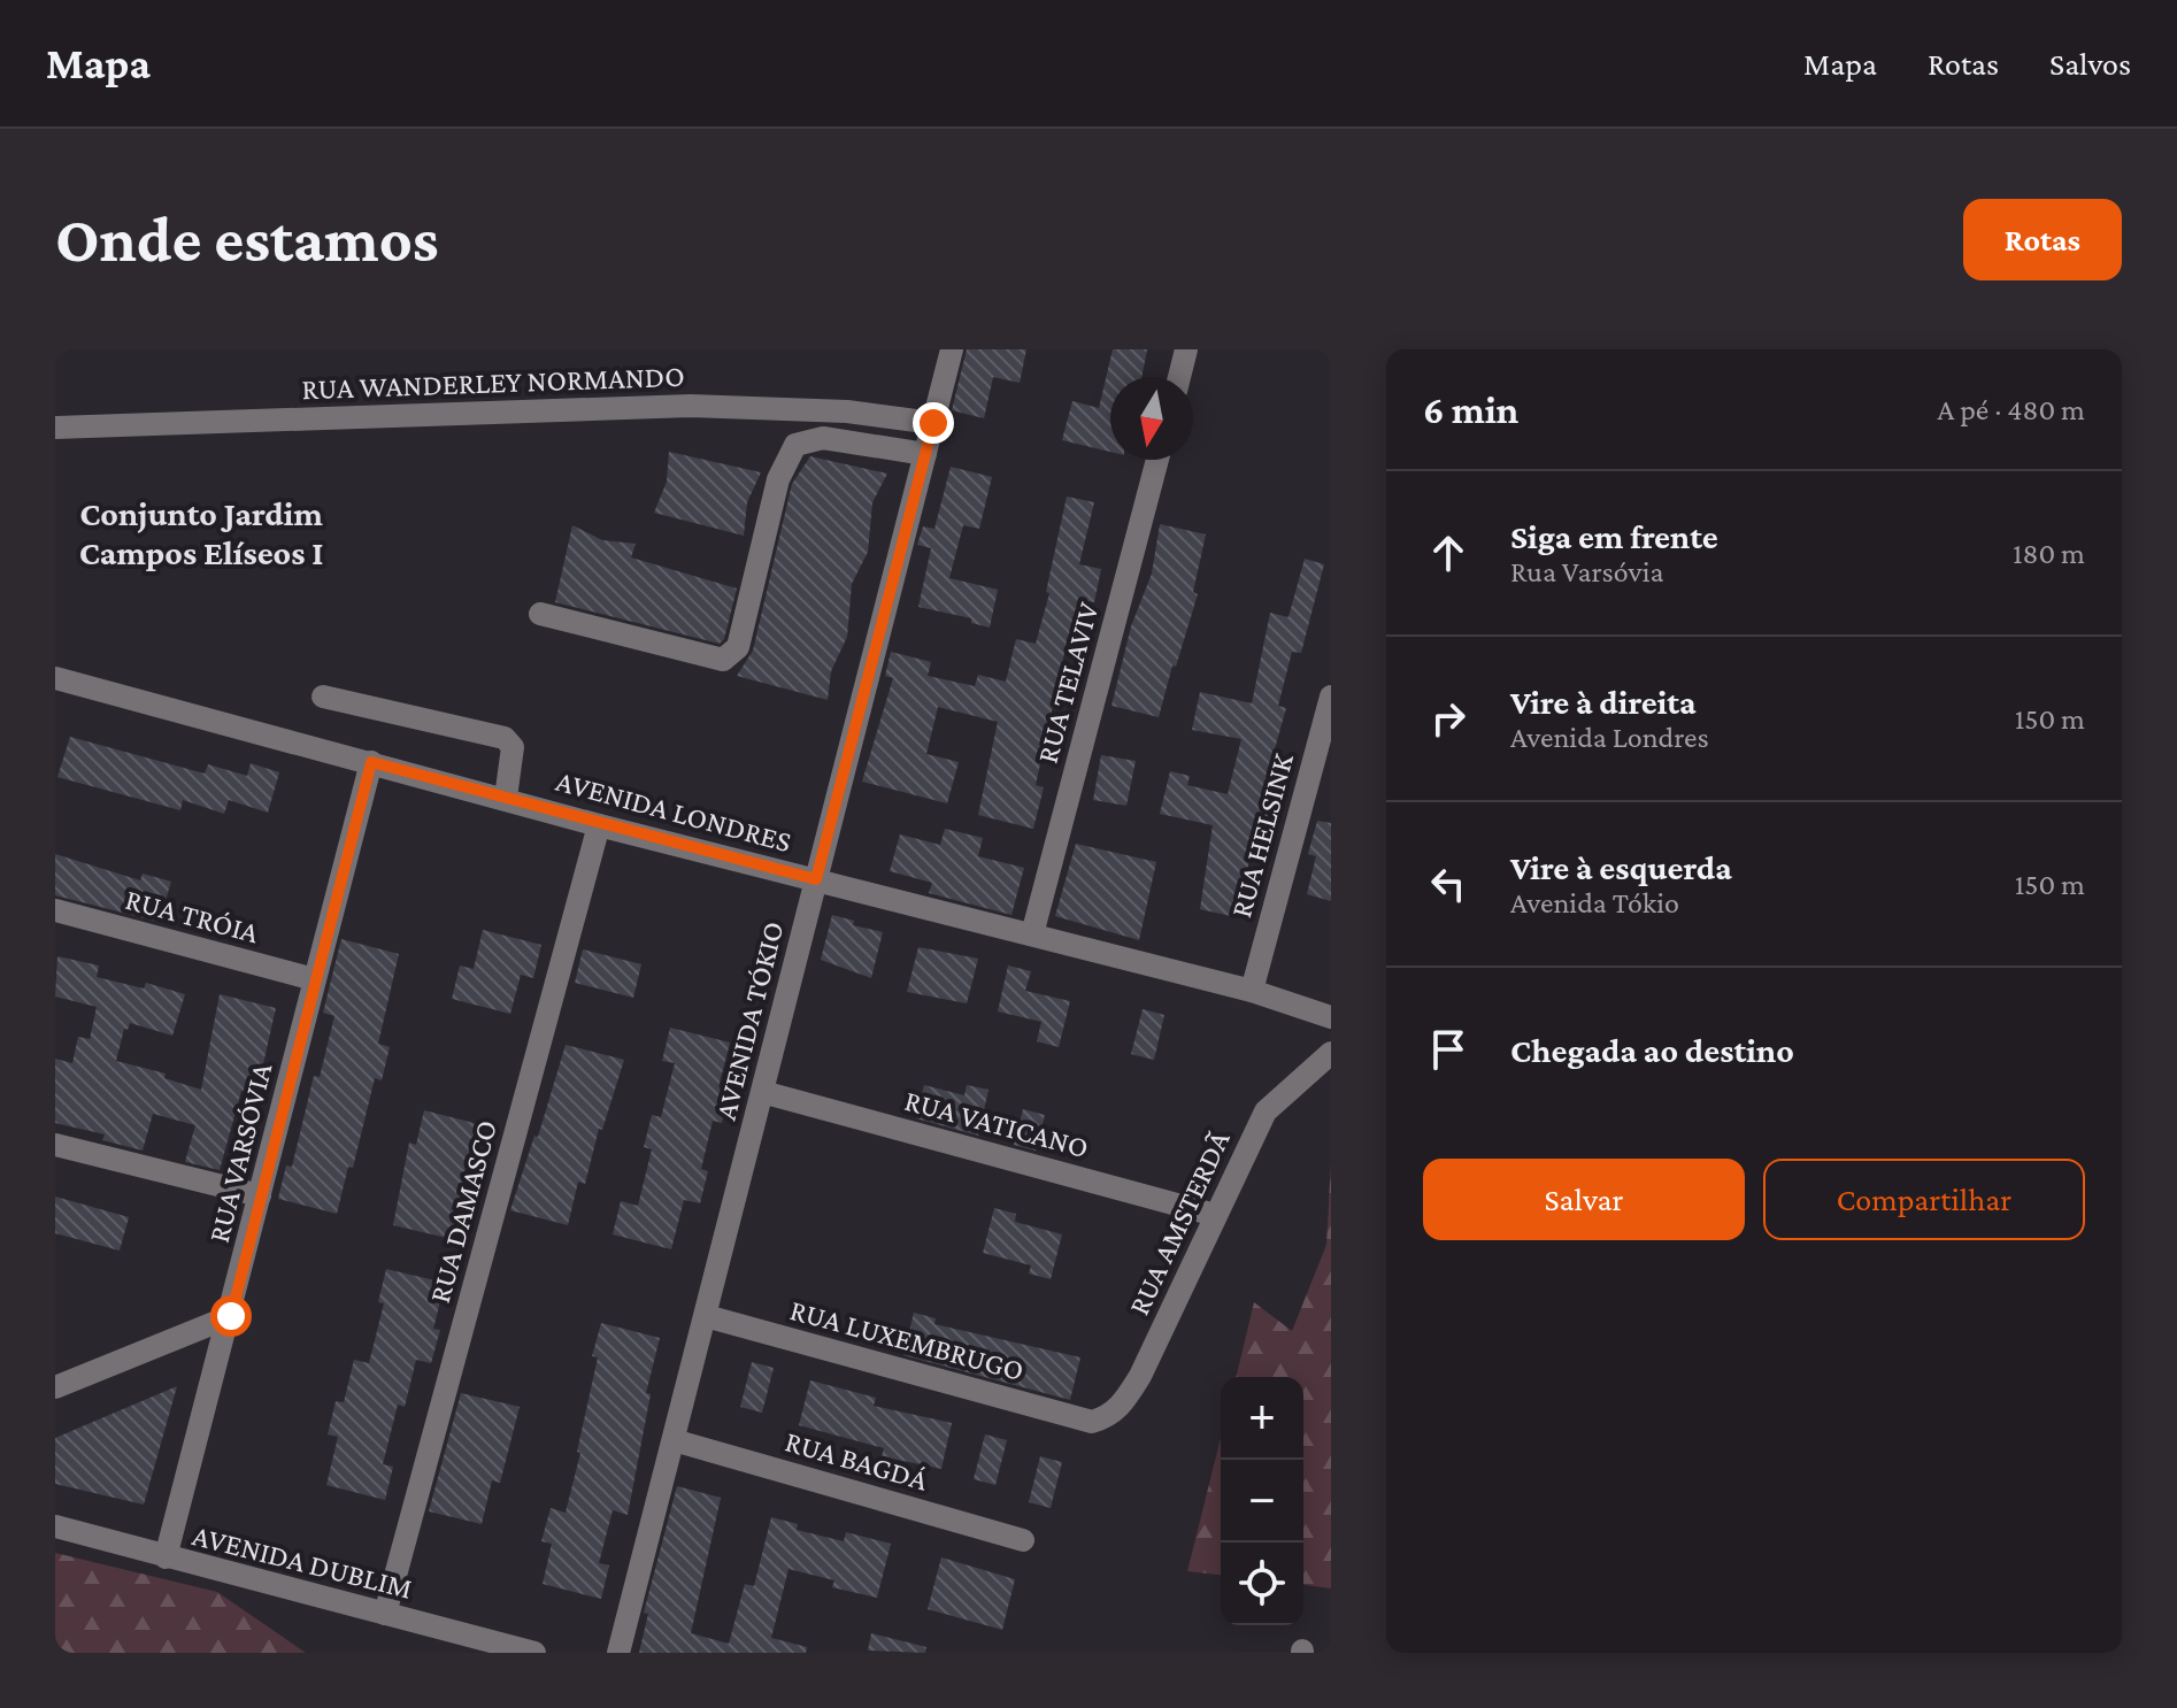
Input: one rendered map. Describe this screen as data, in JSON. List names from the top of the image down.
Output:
{
  "streets": {
    "street": [
      "RUA WANDERLEY NORMANDO",
      "RUA TELAVIV",
      "AVENIDA LONDRES",
      "RUA HELSINK",
      "RUA TRÓIA",
      "AVENIDA TÓKIO",
      "RUA VATICANO",
      "RUA VARSÓVIA",
      "RUA DAMASCO",
      "RUA AMSTERDÃ",
      "RUA LUXEMBRUGO",
      "RUA BAGDÁ",
      "AVENIDA DUBLIM"
    ]
  },
  "crossings": [
    ["RUA WANDERLEY NORMANDO", "AVENIDA TÓKIO"],
    ["RUA TELAVIV", "AVENIDA LONDRES"],
    ["AVENIDA LONDRES", "RUA HELSINK"],
    ["AVENIDA LONDRES", "AVENIDA TÓKIO"],
    ["AVENIDA LONDRES", "RUA VARSÓVIA"],
    ["AVENIDA LONDRES", "RUA DAMASCO"],
    ["RUA TRÓIA", "RUA VARSÓVIA"],
    ["AVENIDA TÓKIO", "RUA VATICANO"],
    ["AVENIDA TÓKIO", "RUA LUXEMBRUGO"],
    ["AVENIDA TÓKIO", "RUA BAGDÁ"],
    ["RUA VATICANO", "RUA AMSTERDÃ"],
    ["RUA VARSÓVIA", "AVENIDA DUBLIM"],
    ["RUA DAMASCO", "AVENIDA DUBLIM"],
    ["RUA AMSTERDÃ", "RUA LUXEMBRUGO"]
  ],
  "districts": ["Conjunto Jardim Campos Elíseos I"],
  "north": "bottom",
  "page": {
    "header": "Mapa",
    "nav": ["Mapa", "Rotas", "Salvos"],
    "buttons": [
      "Rotas",
      ["Salvar", "Compartilhar"]
    ],
    "title": "Onde estamos",
    "heading": ["6 min", "A pé · 480 m"],
    "list": [
      ["Siga em frente", "Rua Varsóvia", "180 m"],
      ["Vire à direita", "Avenida Londres", "150 m"],
      ["Vire à esquerda", "Avenida Tókio", "150 m"],
      "Chegada ao destino"
    ],
    "map_buttons": ["+", "−"]
  }
}
